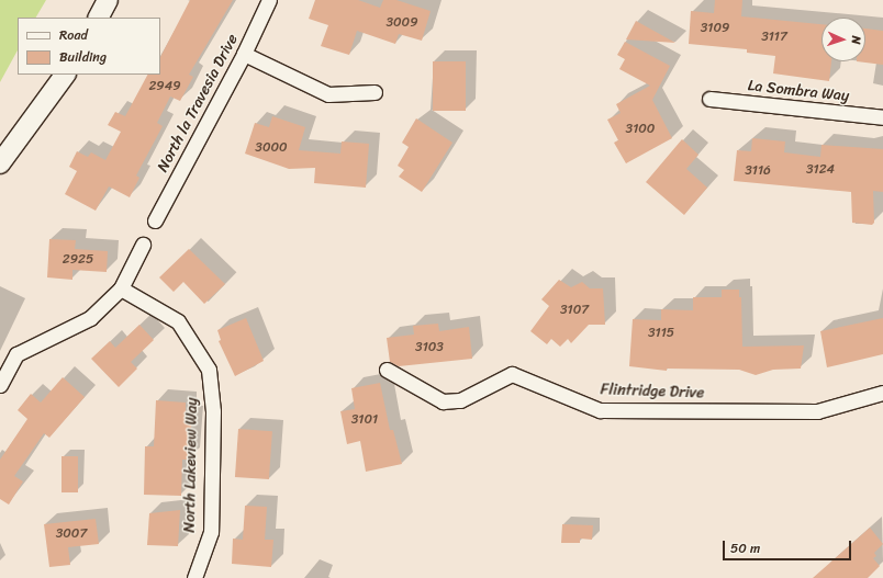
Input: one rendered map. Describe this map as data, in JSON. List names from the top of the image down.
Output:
{
  "streets": {
    "street": [
      "La Sombra Way",
      "North la Travesia Drive",
      "Flintridge Drive",
      "North Lakeview Way"
    ]
  },
  "house_numbers": [
    "3009",
    "3109",
    "3117",
    "2949",
    "3100",
    "3000",
    "3124",
    "3116",
    "2925",
    "3107",
    "3115",
    "3103",
    "3101",
    "3007"
  ],
  "legend": ["Road", "Building"],
  "scale_bar": "50 m",
  "north": "right"
}
